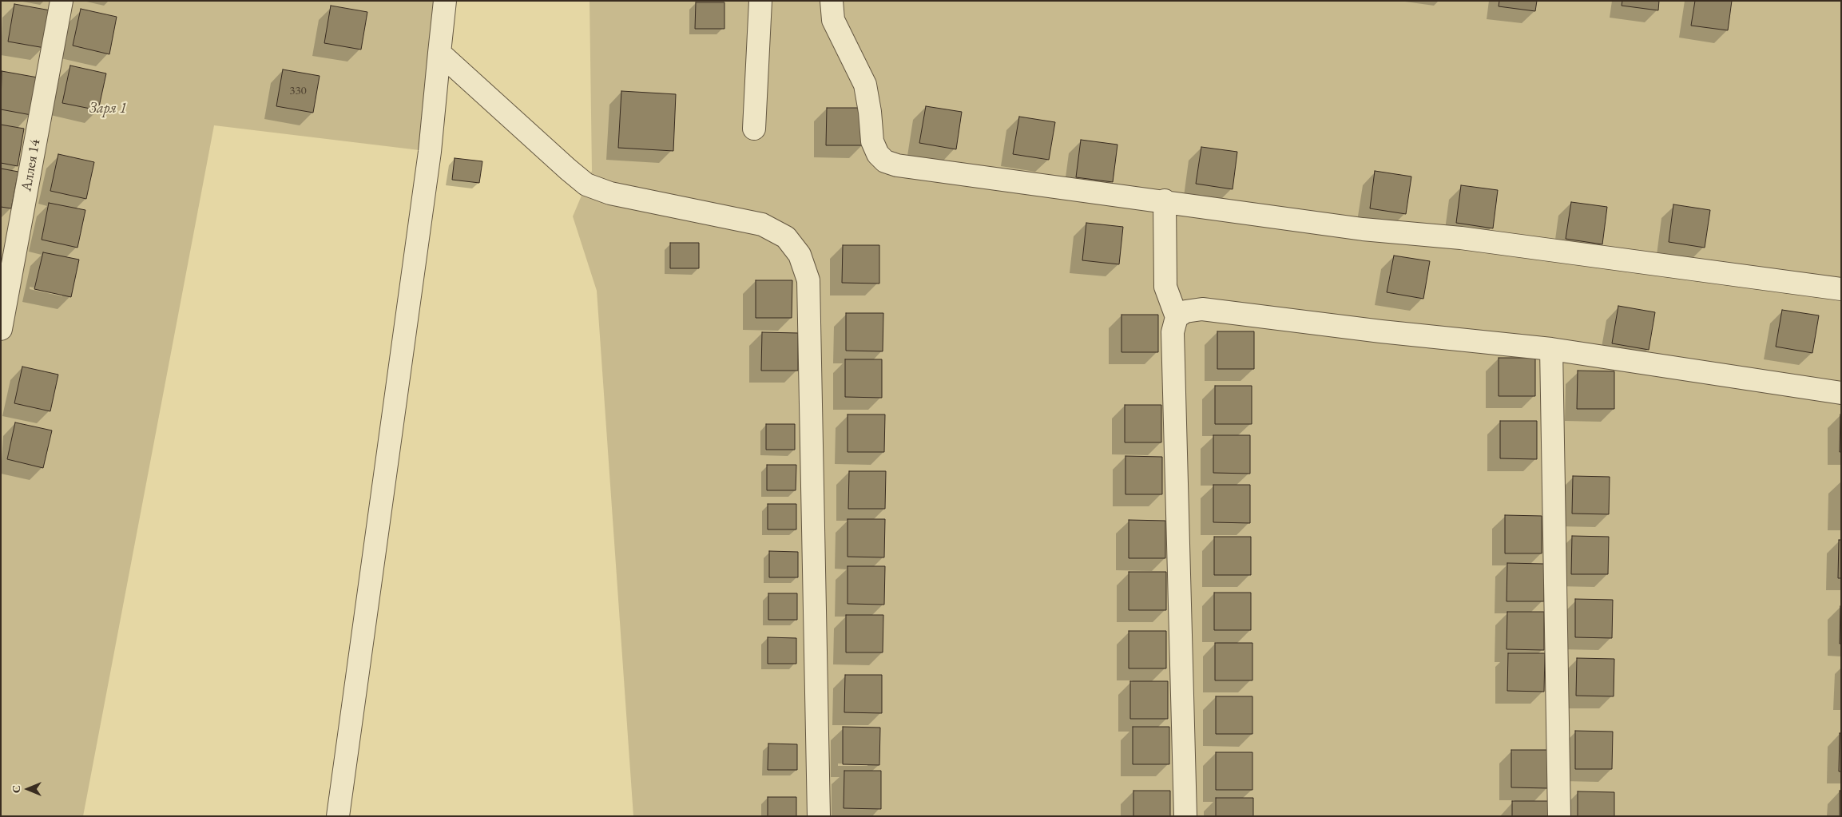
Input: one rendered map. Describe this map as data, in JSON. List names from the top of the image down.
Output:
{
  "streets": {
    "lane": ["Аллея 14"]
  },
  "parks": ["Заря 1"],
  "house_numbers": ["330"],
  "north": "left"
}
